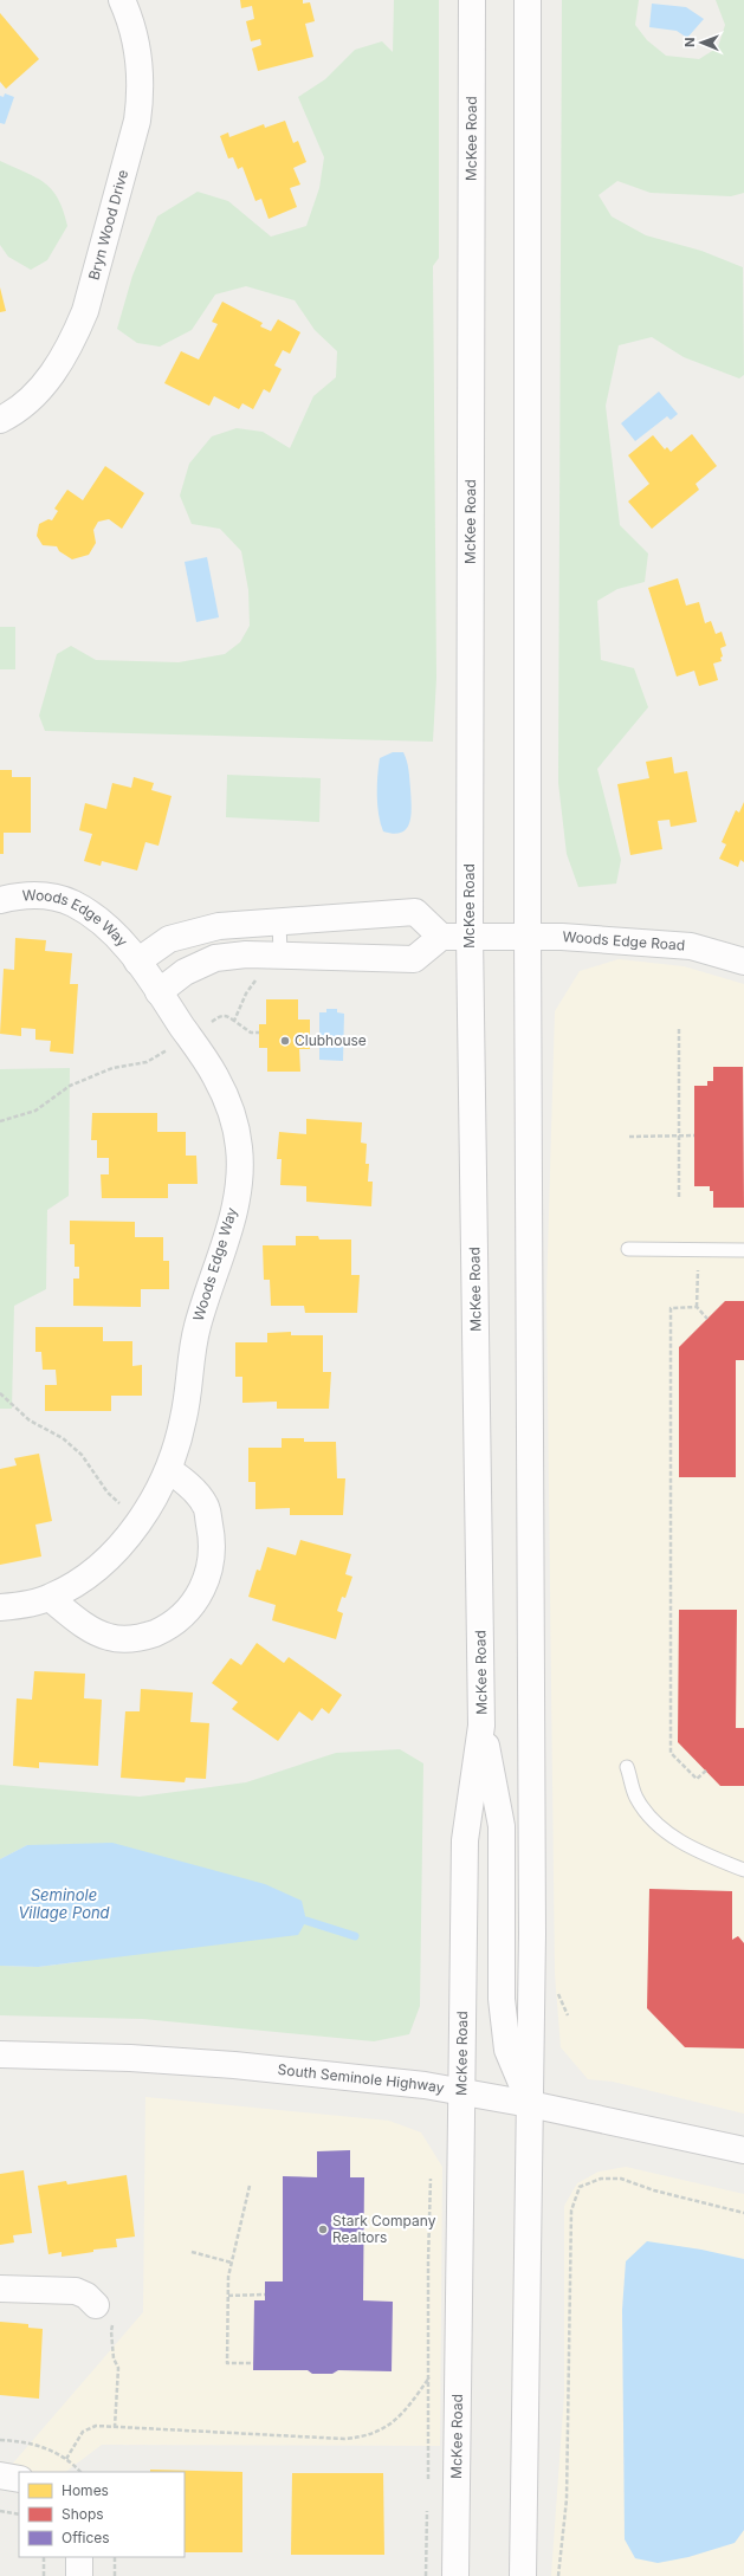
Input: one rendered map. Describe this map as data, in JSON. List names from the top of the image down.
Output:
{
  "streets": {
    "main road": [
      "McKee Road",
      "Bryn Wood Drive",
      "Woods Edge Way",
      "Woods Edge Road",
      "South Seminole Highway"
    ]
  },
  "crossings": [
    ["McKee Road", "Woods Edge Road"],
    ["McKee Road", "South Seminole Highway"]
  ],
  "water": ["Seminole Village Pond"],
  "places": ["Clubhouse", "Stark Company Realtors"],
  "legend": ["Homes", "Shops", "Offices"],
  "north": "left"
}
